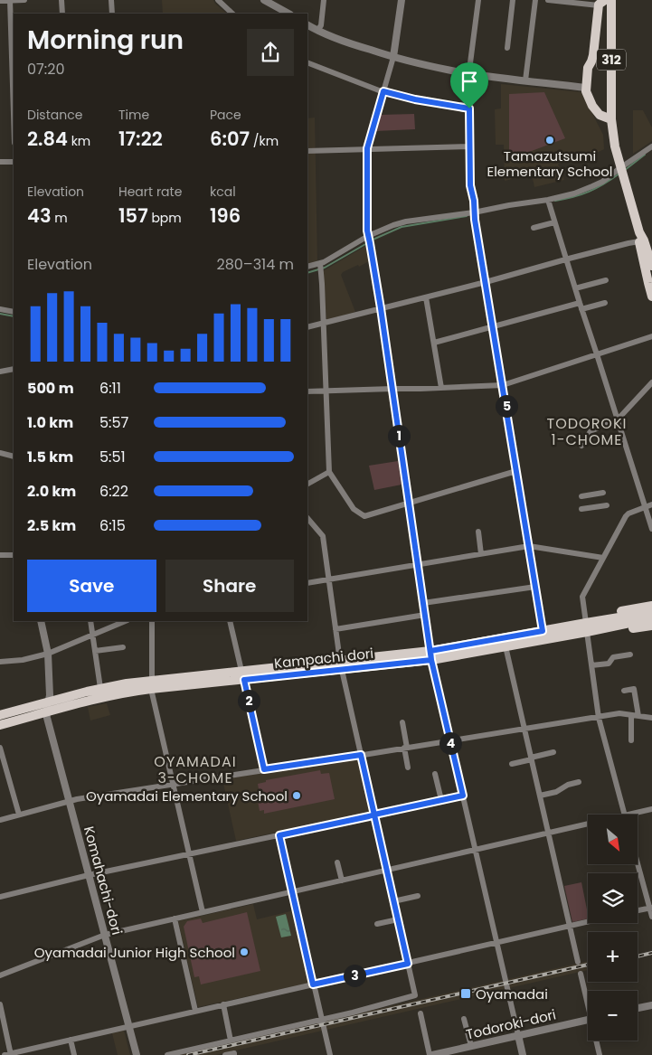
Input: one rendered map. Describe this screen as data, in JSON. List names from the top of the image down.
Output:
{
  "streets": {
    "main road": ["312", "Kampachi dori"],
    "street": ["Komahachi-dori", "Todoroki-dori"]
  },
  "crossings": [
    ["Kampachi dori", "Komahachi-dori"]
  ],
  "districts": ["TODOROKI 1-CHOME", "OYAMADAI 3-CHOME"],
  "places": {
    "other": ["Tamazutsumi Elementary School", "Oyamadai Elementary School", "Oyamadai Junior High School"],
    "transit": ["Oyamadai"]
  },
  "north": "bottom right",
  "page": {
    "heading": ["Morning run", "07:20"],
    "stats": [
      ["Distance", "2.84 km"],
      ["Time", "17:22"],
      ["Pace", "6:07 /km"],
      ["Elevation", "43 m"],
      ["Heart rate", "157 bpm"],
      ["kcal", "196"]
    ],
    "chart": ["Elevation", "280–314 m"],
    "list": [
      {
        "name": "500 m",
        "note": "6:11"
      },
      {
        "name": "1.0 km",
        "note": "5:57"
      },
      {
        "name": "1.5 km",
        "note": "5:51"
      },
      {
        "name": "2.0 km",
        "note": "6:22"
      },
      {
        "name": "2.5 km",
        "note": "6:15"
      }
    ],
    "pins": [
      "5",
      "1",
      "2",
      "4",
      "3"
    ],
    "buttons": ["Save", "Share"],
    "map_buttons": ["+", "−"]
  }
}
